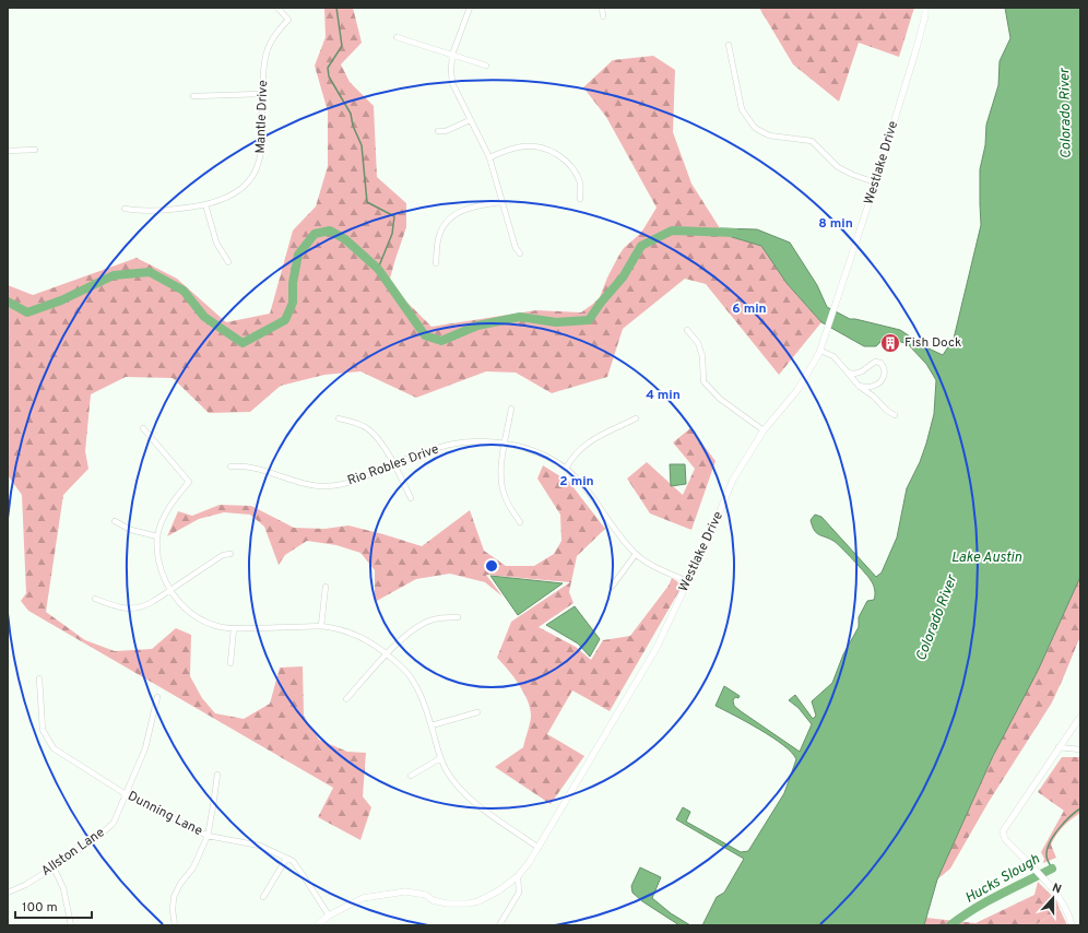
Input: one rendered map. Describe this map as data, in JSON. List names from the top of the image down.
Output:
{
  "streets": {
    "street": [
      "Mantle Drive",
      "Westlake Drive",
      "Rio Robles Drive",
      "Dunning Lane",
      "Allston Lane"
    ]
  },
  "crossings": [
    ["Westlake Drive", "Rio Robles Drive"],
    ["Westlake Drive", "Dunning Lane"],
    ["Dunning Lane", "Allston Lane"]
  ],
  "water": ["Colorado River", "Lake Austin", "Hucks Slough"],
  "places": {
    "building": ["Fish Dock"]
  },
  "scale_bar": "100 m",
  "north": "top",
  "rings": [
    "8 min",
    "6 min",
    "4 min",
    "2 min"
  ]
}
